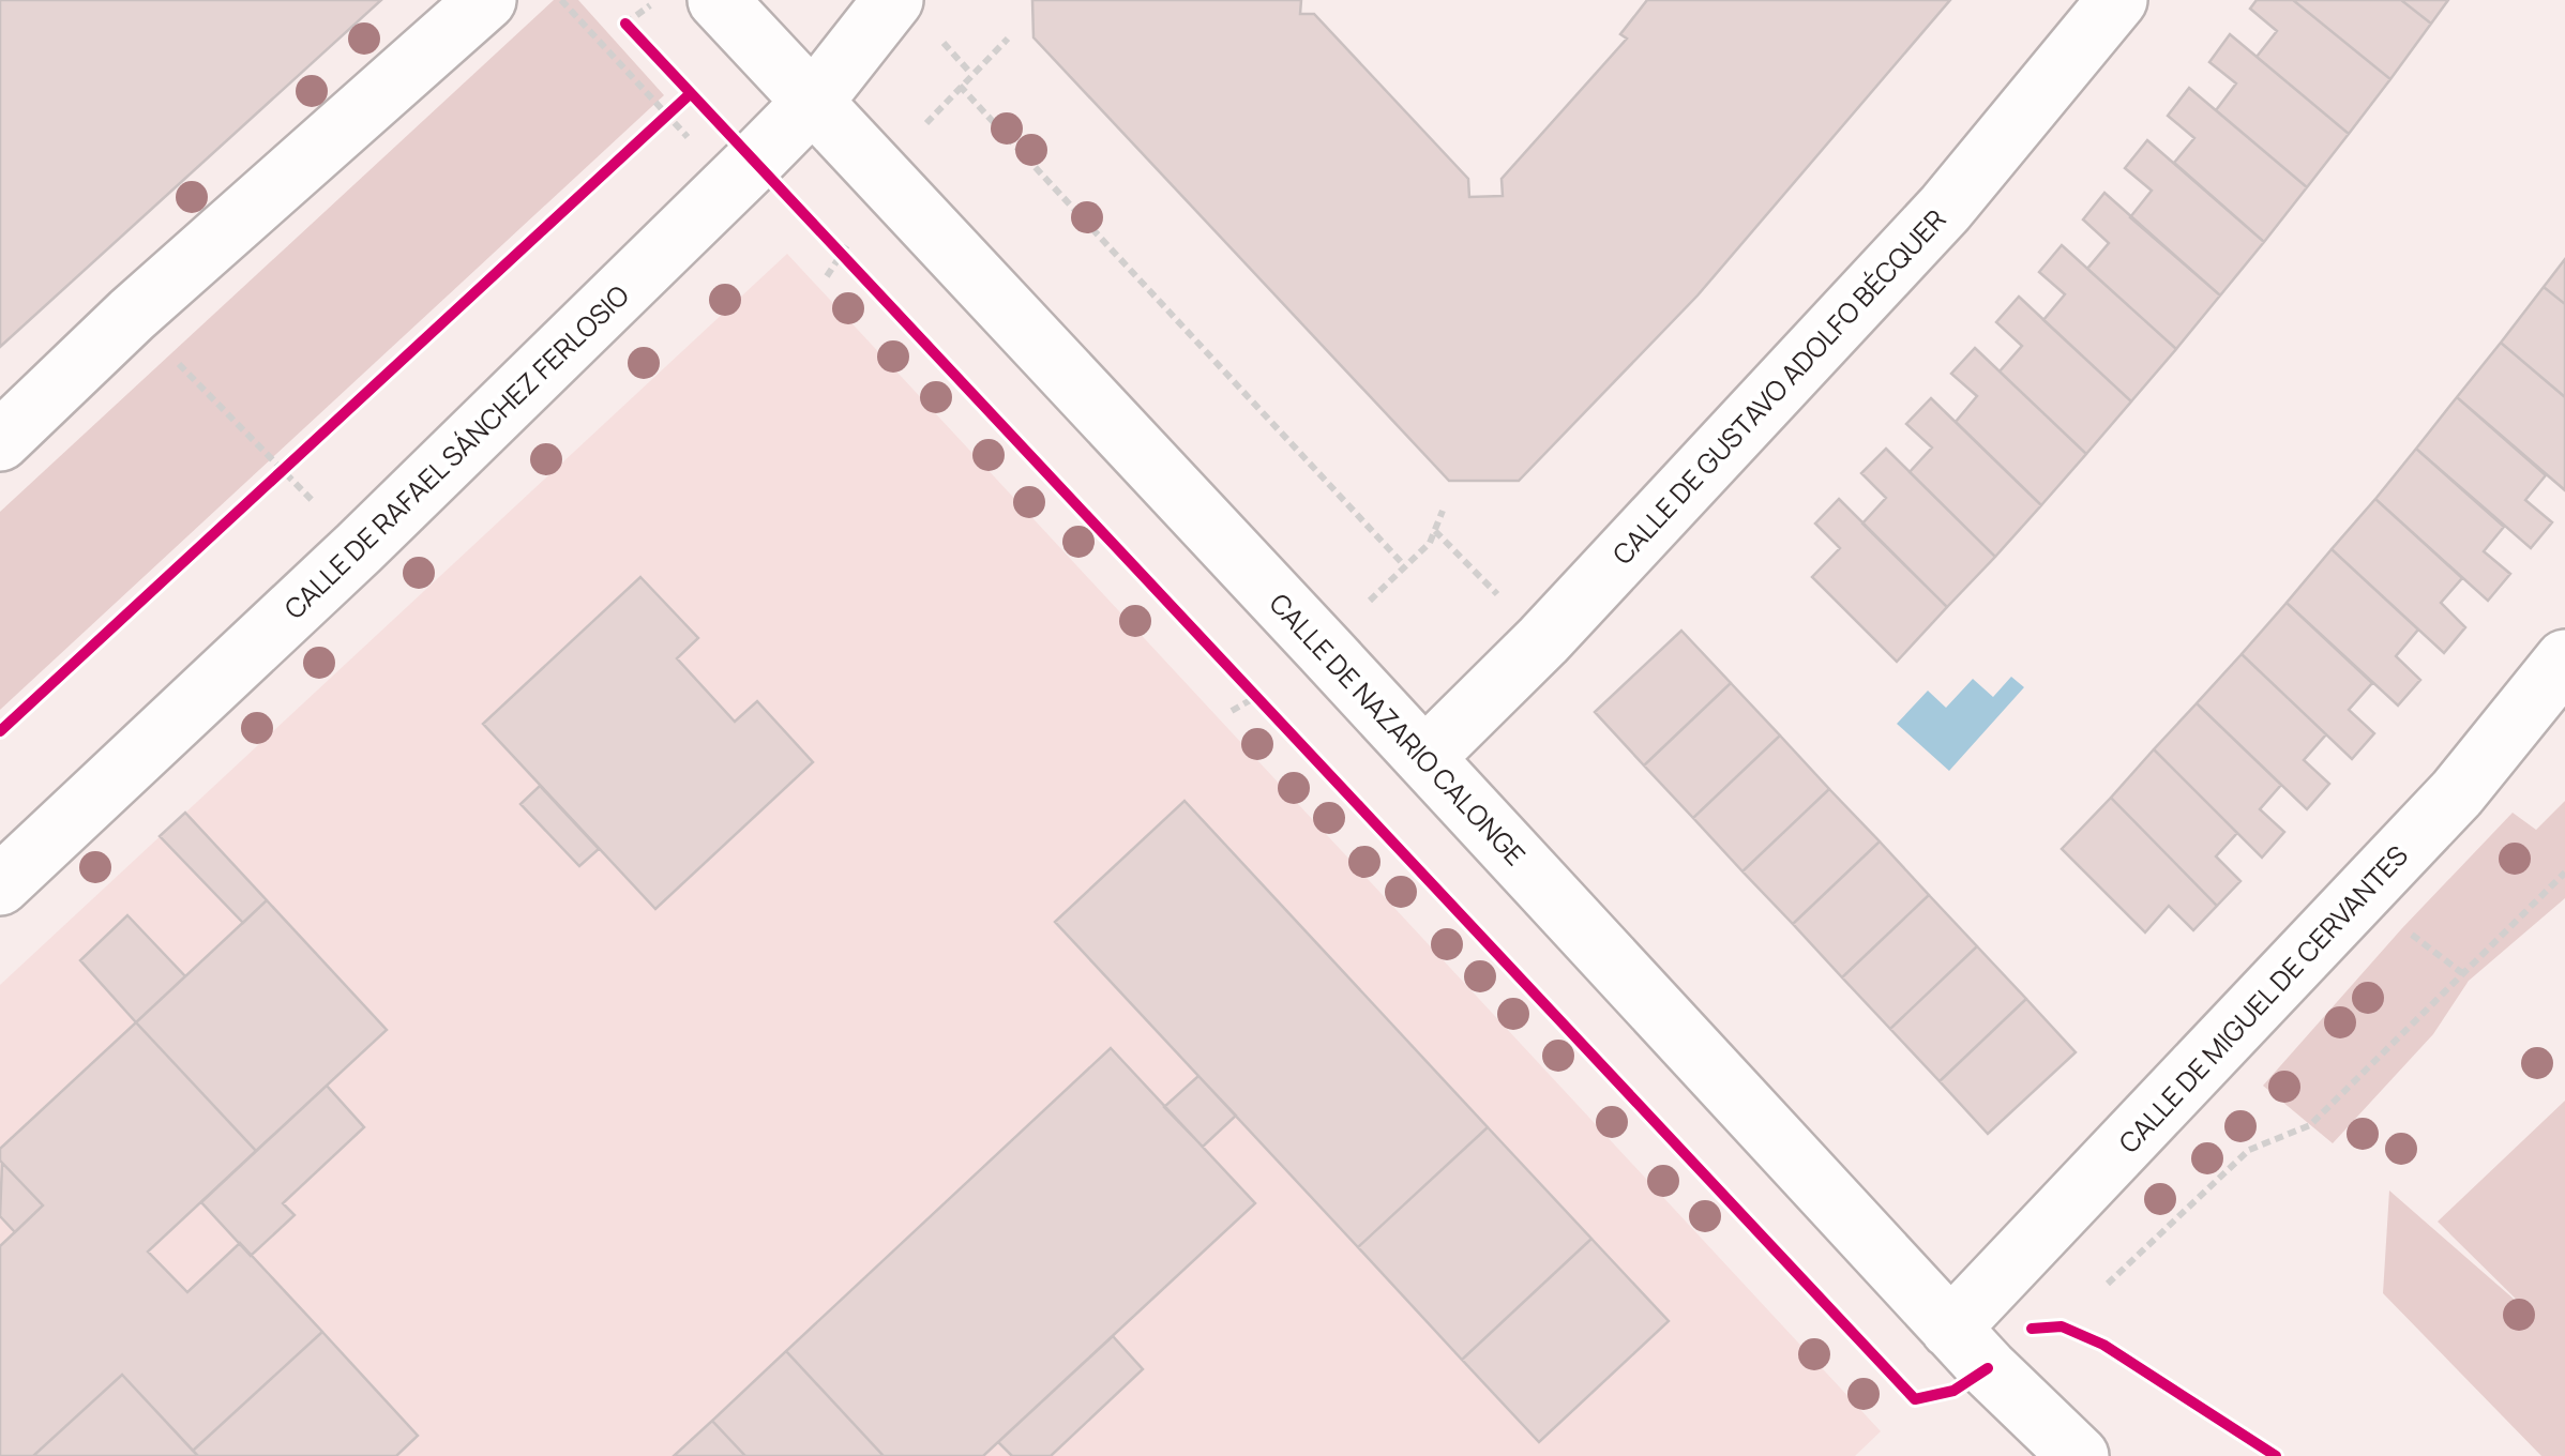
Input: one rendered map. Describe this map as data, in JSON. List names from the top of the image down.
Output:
{
  "streets": {
    "street": [
      "CALLE DE GUSTAVO ADOLFO BÉCQUER",
      "CALLE DE RAFAEL SÁNCHEZ FERLOSIO",
      "CALLE DE NAZARIO CALONGE",
      "CALLE DE MIGUEL DE CERVANTES"
    ]
  },
  "crossings": [
    ["CALLE DE GUSTAVO ADOLFO BÉCQUER", "CALLE DE NAZARIO CALONGE"],
    ["CALLE DE RAFAEL SÁNCHEZ FERLOSIO", "CALLE DE NAZARIO CALONGE"],
    ["CALLE DE NAZARIO CALONGE", "CALLE DE MIGUEL DE CERVANTES"]
  ]
}
